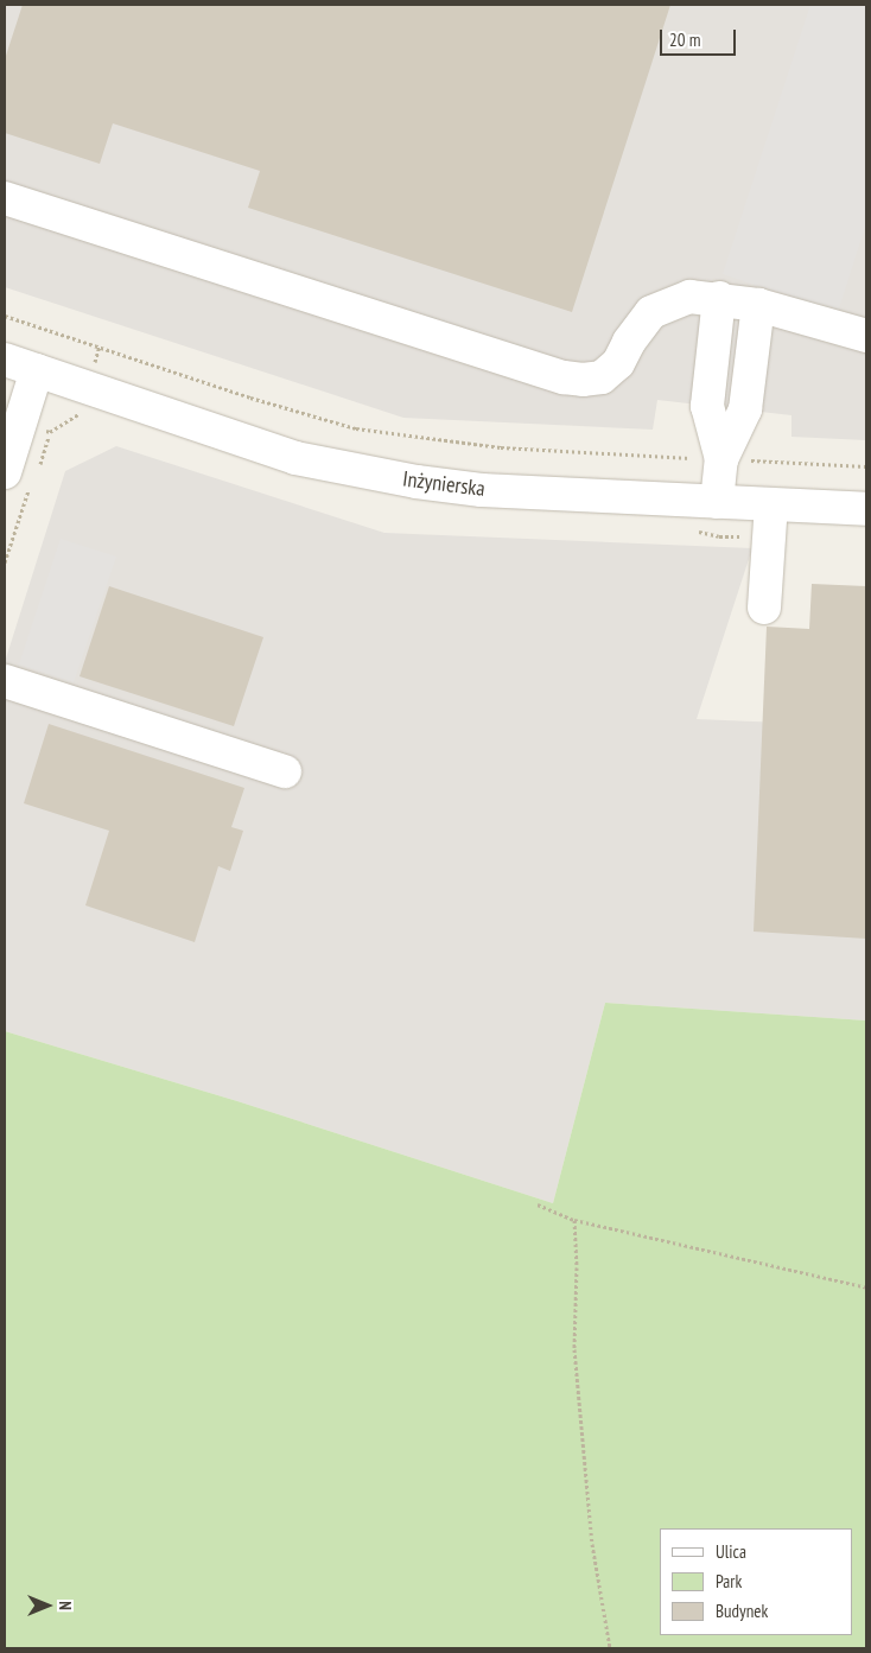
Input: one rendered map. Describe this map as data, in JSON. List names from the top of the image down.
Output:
{
  "streets": {
    "street": ["Inżynierska"]
  },
  "legend": ["Ulica", "Park", "Budynek"],
  "scale_bar": "20 m",
  "north": "right"
}
